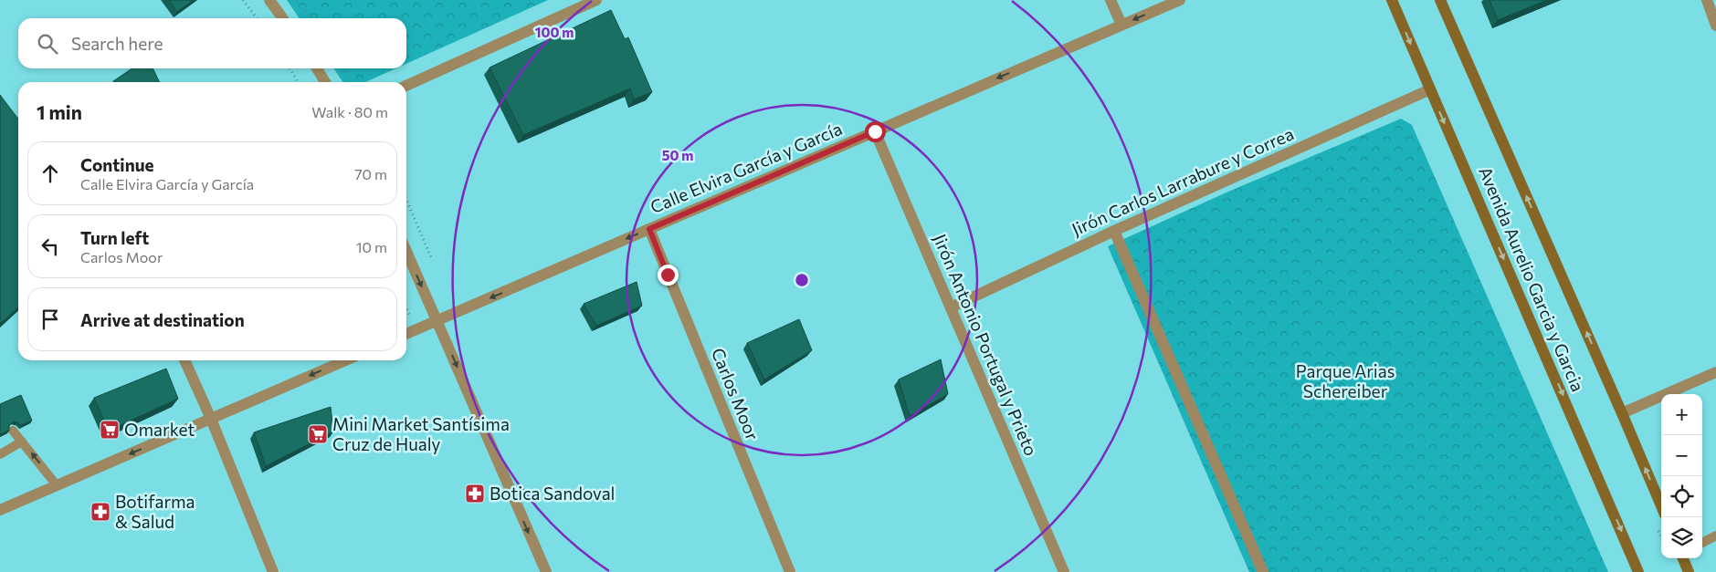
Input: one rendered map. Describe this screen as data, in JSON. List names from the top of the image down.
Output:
{
  "streets": {
    "main road": ["Avenida Aurelio Garcia y Garcia"],
    "street": [
      "Calle Elvira García y García",
      "Jirón Carlos Larrabure y Correa",
      "Jirón Antonio Portugal y Prieto",
      "Carlos Moor"
    ]
  },
  "crossings": [
    ["Calle Elvira García y García", "Jirón Antonio Portugal y Prieto"],
    ["Calle Elvira García y García", "Carlos Moor"],
    ["Jirón Carlos Larrabure y Correa", "Avenida Aurelio Garcia y Garcia"],
    ["Jirón Carlos Larrabure y Correa", "Jirón Antonio Portugal y Prieto"]
  ],
  "one_way": ["Calle Elvira García y García"],
  "parks": ["Parque Arias Schereiber"],
  "places": {
    "supermarket": ["Omarket", "Mini Market Santísima Cruz de Hualy"],
    "pharmacy": ["Botica Sandoval", "Botifarma & Salud"]
  },
  "page": {
    "search": "Search here",
    "heading": ["1 min", "Walk · 80 m"],
    "list": [
      ["Continue", "Calle Elvira García y García", "70 m"],
      ["Turn left", "Carlos Moor", "10 m"],
      "Arrive at destination"
    ],
    "map_buttons": ["+", "−"]
  },
  "rings": ["100 m", "50 m"]
}
